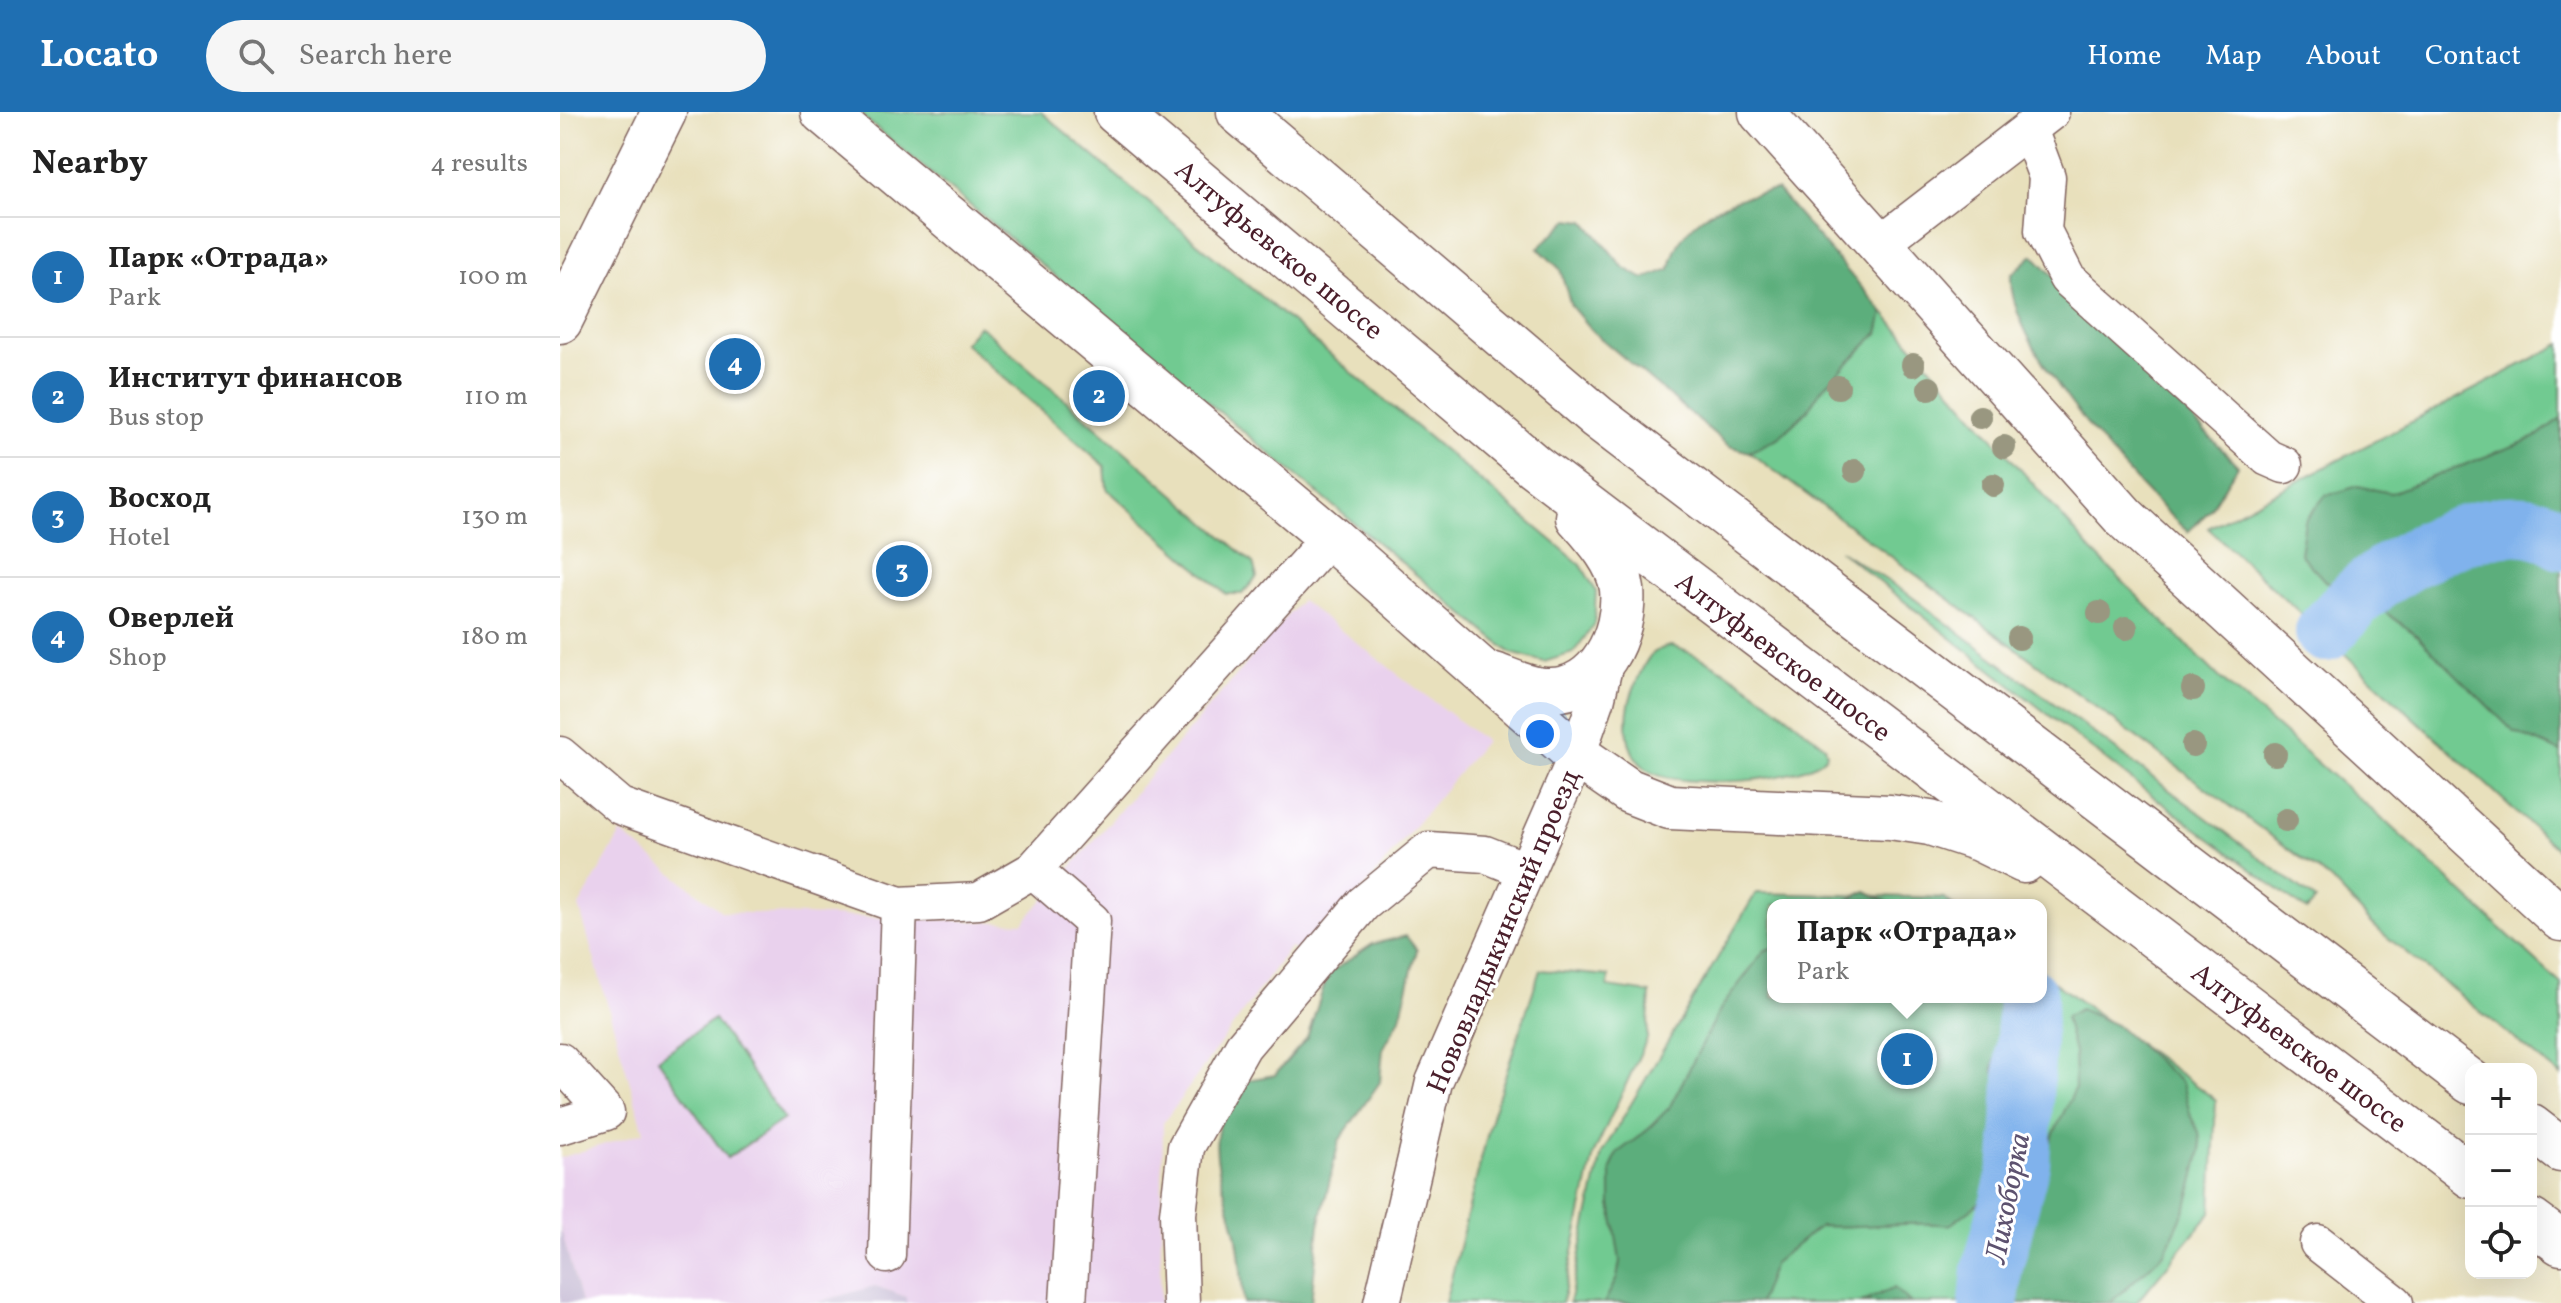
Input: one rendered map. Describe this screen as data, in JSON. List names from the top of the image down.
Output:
{
  "streets": {
    "main road": ["Алтуфьевское шоссе"],
    "street": ["Нововладыкинский проезд"]
  },
  "water": ["Лихоборка"],
  "page": {
    "header": "Locato",
    "search": "Search here",
    "nav": [
      "Home",
      "Map",
      "About",
      "Contact"
    ],
    "heading": ["Nearby", "4 results"],
    "list": [
      {
        "mark": "1",
        "name": "Парк «Отрада»",
        "note": "Park",
        "value": "100 m"
      },
      {
        "mark": "2",
        "name": "Институт финансов",
        "note": "Bus stop",
        "value": "110 m"
      },
      {
        "mark": "3",
        "name": "Восход",
        "note": "Hotel",
        "value": "130 m"
      },
      {
        "mark": "4",
        "name": "Оверлей",
        "note": "Shop",
        "value": "180 m"
      }
    ],
    "pins": [
      "4",
      "2",
      "3",
      "1"
    ],
    "popup": ["Парк «Отрада»", "Park"],
    "map_buttons": ["+", "−"]
  }
}
